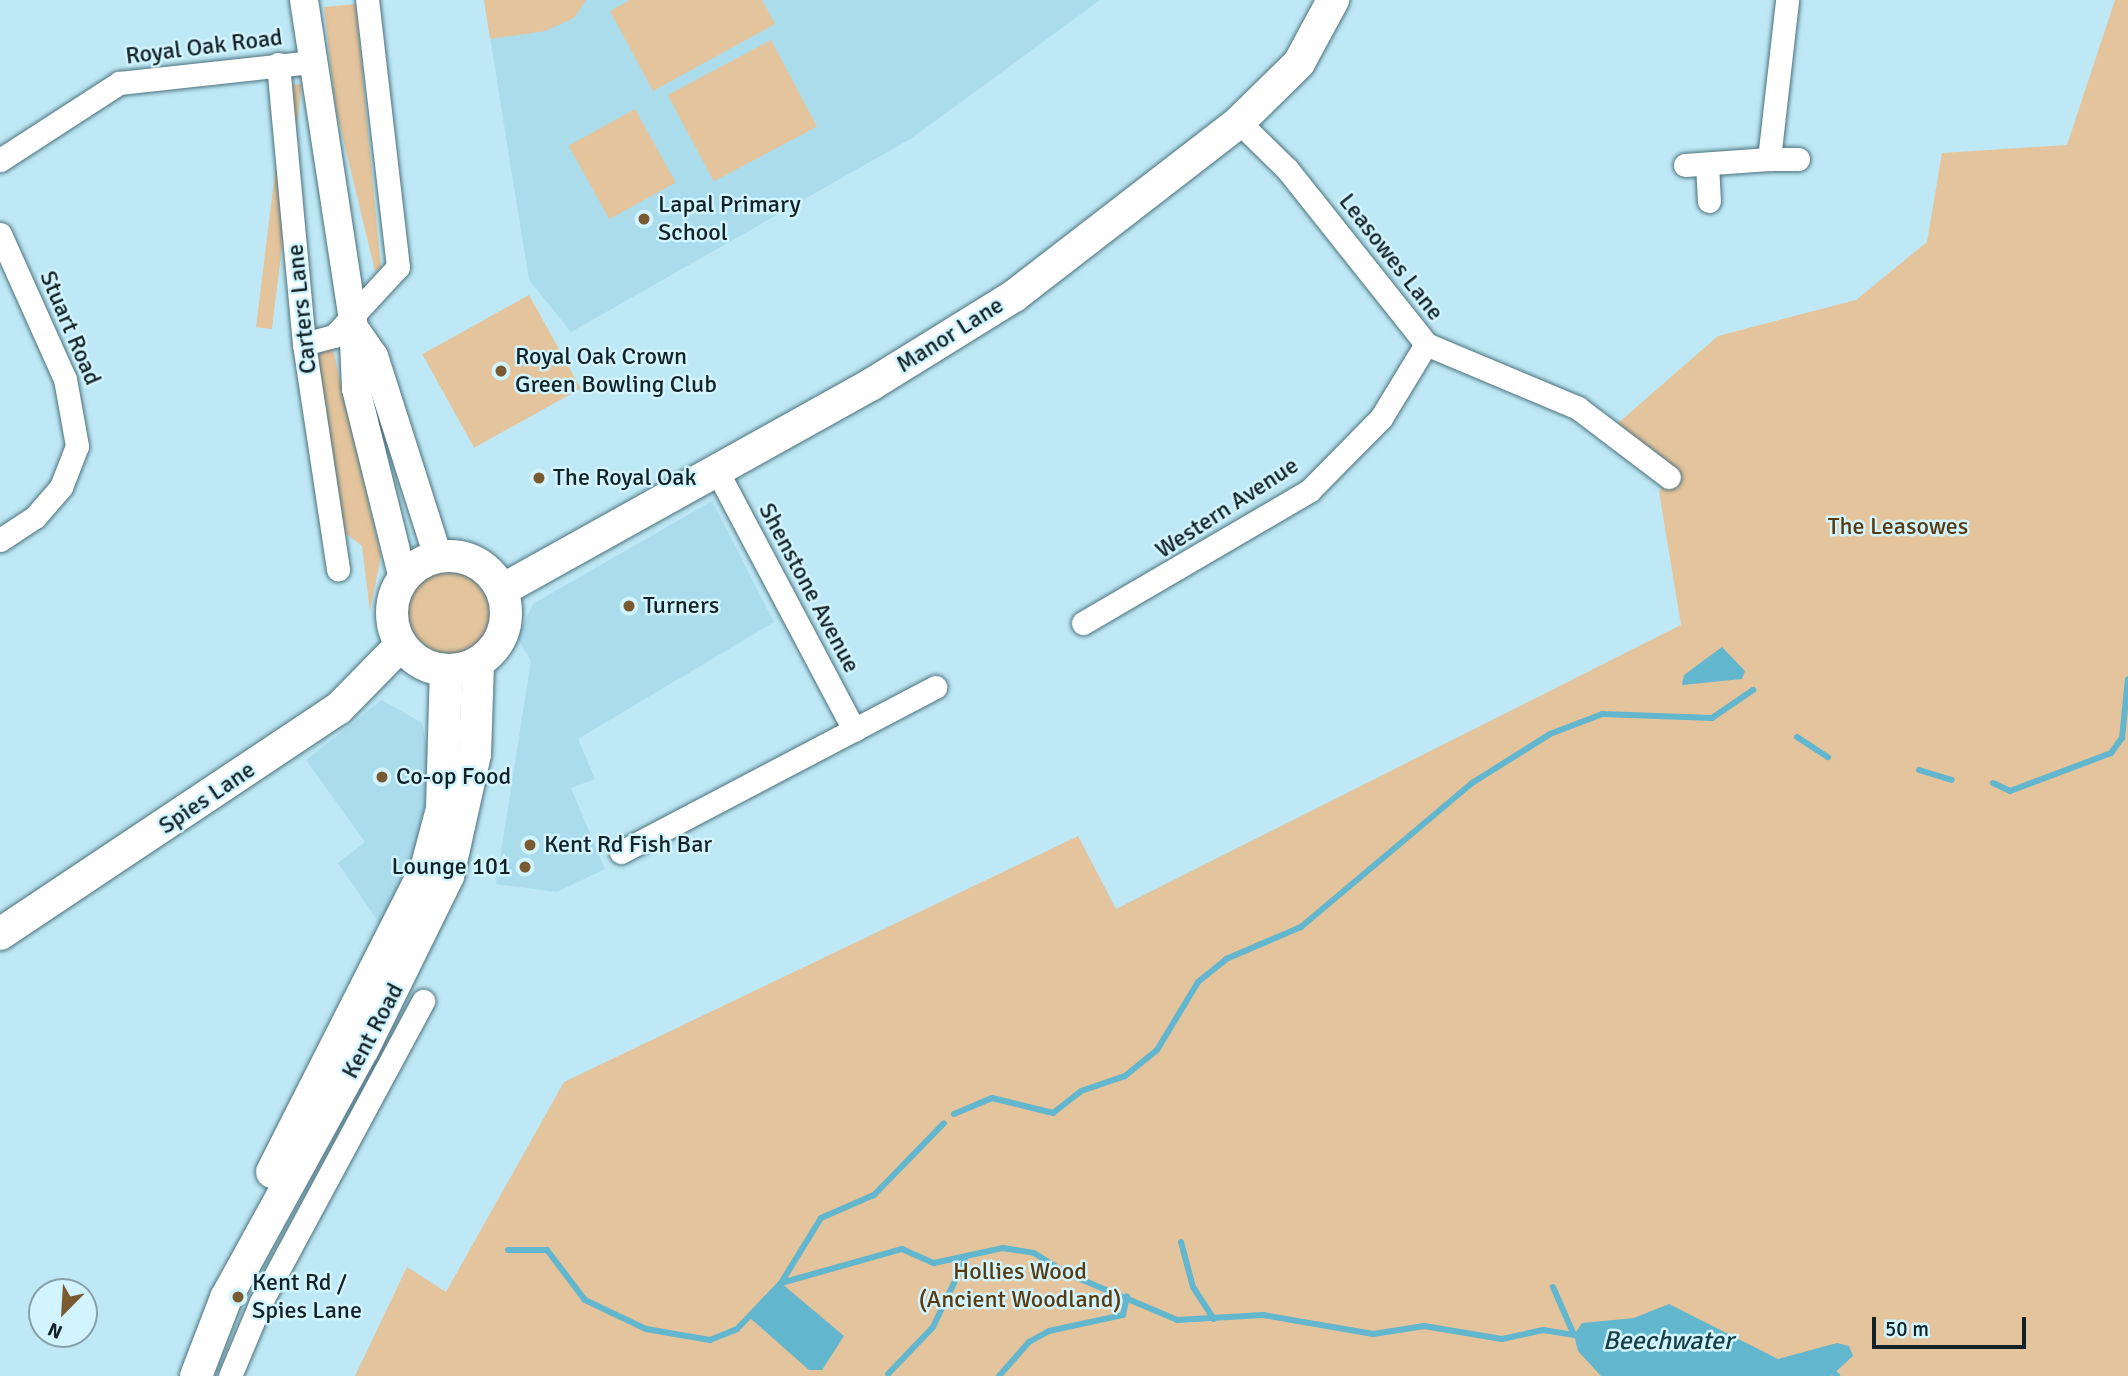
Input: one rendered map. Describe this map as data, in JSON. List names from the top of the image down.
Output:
{
  "streets": {
    "main road": ["Manor Lane", "Spies Lane", "Kent Road"],
    "street": [
      "Royal Oak Road",
      "Leasowes Lane",
      "Carters Lane",
      "Stuart Road",
      "Western Avenue",
      "Shenstone Avenue"
    ]
  },
  "crossings": [
    ["Royal Oak Road", "Carters Lane"],
    ["Leasowes Lane", "Manor Lane"],
    ["Leasowes Lane", "Western Avenue"],
    ["Carters Lane", "Manor Lane"],
    ["Carters Lane", "Spies Lane"],
    ["Carters Lane", "Kent Road"],
    ["Manor Lane", "Shenstone Avenue"],
    ["Manor Lane", "Spies Lane"],
    ["Manor Lane", "Kent Road"],
    ["Spies Lane", "Kent Road"]
  ],
  "water": ["Beechwater"],
  "parks": ["The Leasowes", "Hollies Wood (Ancient Woodland)"],
  "places": [
    "Lapal Primary School",
    "Royal Oak Crown Green Bowling Club",
    "The Royal Oak",
    "Turners",
    "Co-op Food",
    "Kent Rd Fish Bar",
    "Lounge 101",
    "Kent Rd / Spies Lane"
  ],
  "scale_bar": "50 m",
  "north": "bottom left"
}
